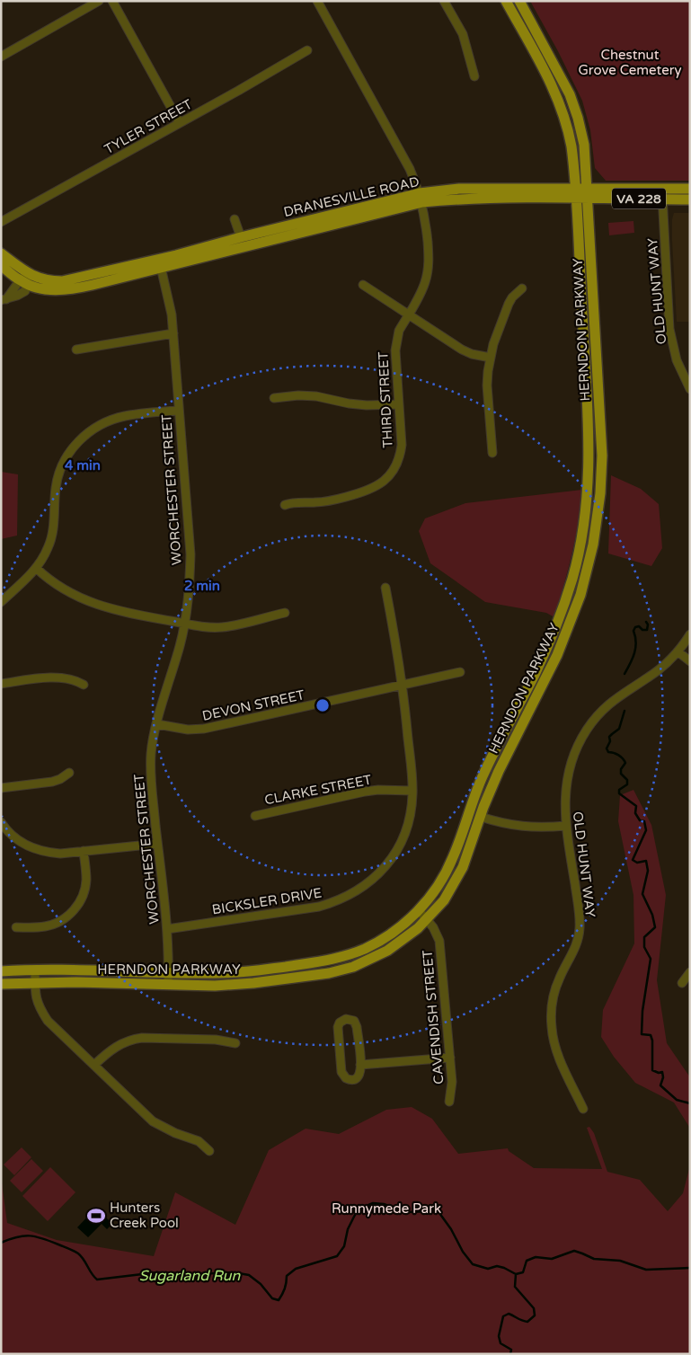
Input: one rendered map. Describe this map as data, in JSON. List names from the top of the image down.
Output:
{
  "streets": {
    "main road": ["DRANESVILLE ROAD", "VA 228", "HERNDON PARKWAY"],
    "street": [
      "TYLER STREET",
      "OLD HUNT WAY",
      "THIRD STREET",
      "WORCHESTER STREET",
      "DEVON STREET",
      "CLARKE STREET",
      "BICKSLER DRIVE",
      "CAVENDISH STREET"
    ]
  },
  "crossings": [
    ["DRANESVILLE ROAD", "OLD HUNT WAY"],
    ["DRANESVILLE ROAD", "HERNDON PARKWAY"],
    ["DRANESVILLE ROAD", "THIRD STREET"],
    ["DRANESVILLE ROAD", "WORCHESTER STREET"],
    ["HERNDON PARKWAY", "WORCHESTER STREET"],
    ["HERNDON PARKWAY", "CAVENDISH STREET"],
    ["WORCHESTER STREET", "DEVON STREET"],
    ["WORCHESTER STREET", "BICKSLER DRIVE"],
    ["DEVON STREET", "BICKSLER DRIVE"],
    ["CLARKE STREET", "BICKSLER DRIVE"]
  ],
  "water": ["Sugarland Run"],
  "parks": ["Chestnut Grove Cemetery", "Runnymede Park"],
  "places": {
    "sports": ["Hunters Creek Pool"]
  },
  "rings": ["4 min", "2 min"]
}
